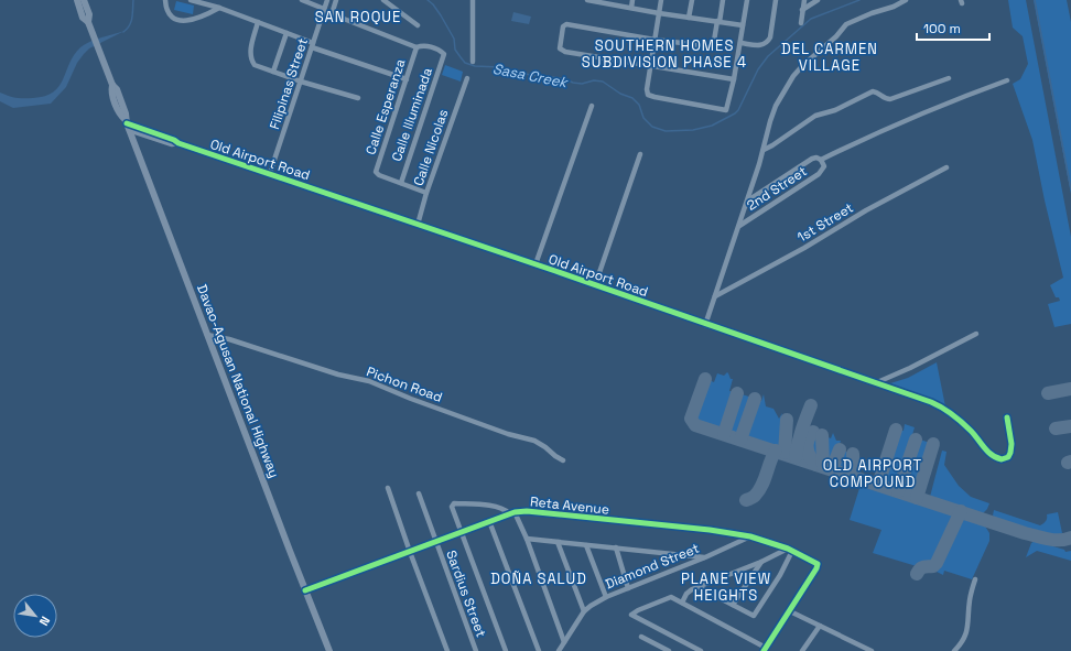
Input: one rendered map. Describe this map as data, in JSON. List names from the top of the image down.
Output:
{
  "streets": {
    "main road": ["Davao-Agusan National Highway"],
    "street": [
      "Filipinas Street",
      "Calle Esperanza",
      "Calle Illuminada",
      "Calle Nicolas",
      "Old Airport Road",
      "2nd Street",
      "1st Street",
      "Pichon Road",
      "Reta Avenue",
      "Diamond Street",
      "Sardius Street"
    ]
  },
  "crossings": [
    ["Filipinas Street", "Old Airport Road"],
    ["Calle Esperanza", "Calle Illuminada"],
    ["Calle Nicolas", "Old Airport Road"],
    ["Old Airport Road", "Davao-Agusan National Highway"],
    ["Davao-Agusan National Highway", "Pichon Road"],
    ["Davao-Agusan National Highway", "Reta Avenue"],
    ["Reta Avenue", "Diamond Street"],
    ["Reta Avenue", "Sardius Street"]
  ],
  "districts": [
    "SAN ROQUE",
    "SOUTHERN HOMES SUBDIVISION PHASE 4",
    "DEL CARMEN VILLAGE",
    "OLD AIRPORT COMPOUND",
    "DOÑA SALUD",
    "PLANE VIEW HEIGHTS"
  ],
  "water": ["Sasa Creek"],
  "scale_bar": "100 m",
  "north": "bottom right"
}
